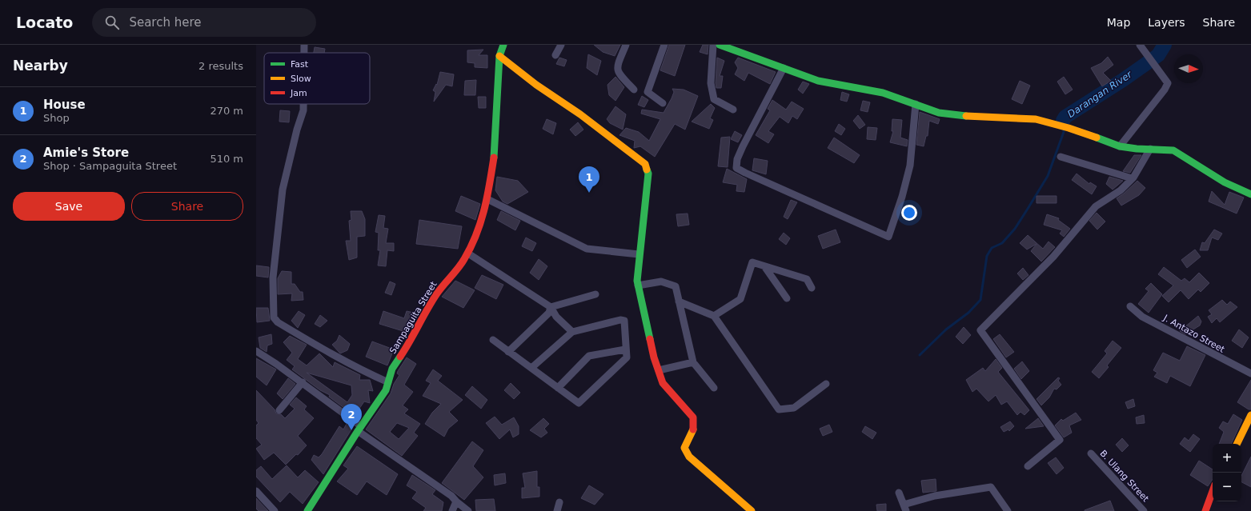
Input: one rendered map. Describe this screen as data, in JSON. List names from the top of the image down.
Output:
{
  "streets": {
    "street": ["Sampaguita Street", "J. Antazo Street", "B. Ulang Street"]
  },
  "water": ["Darangan River"],
  "legend": ["Fast", "Slow", "Jam"],
  "north": "right",
  "page": {
    "header": "Locato",
    "search": "Search here",
    "nav": ["Map", "Layers", "Share"],
    "heading": ["Nearby", "2 results"],
    "list": [
      {
        "mark": "1",
        "name": "House",
        "note": "Shop",
        "value": "270 m"
      },
      {
        "mark": "2",
        "name": "Amie's Store",
        "note": "Shop · Sampaguita Street",
        "value": "510 m"
      }
    ],
    "pins": ["1", "2"],
    "buttons": ["Save", "Share"],
    "map_buttons": ["+", "−"]
  }
}
